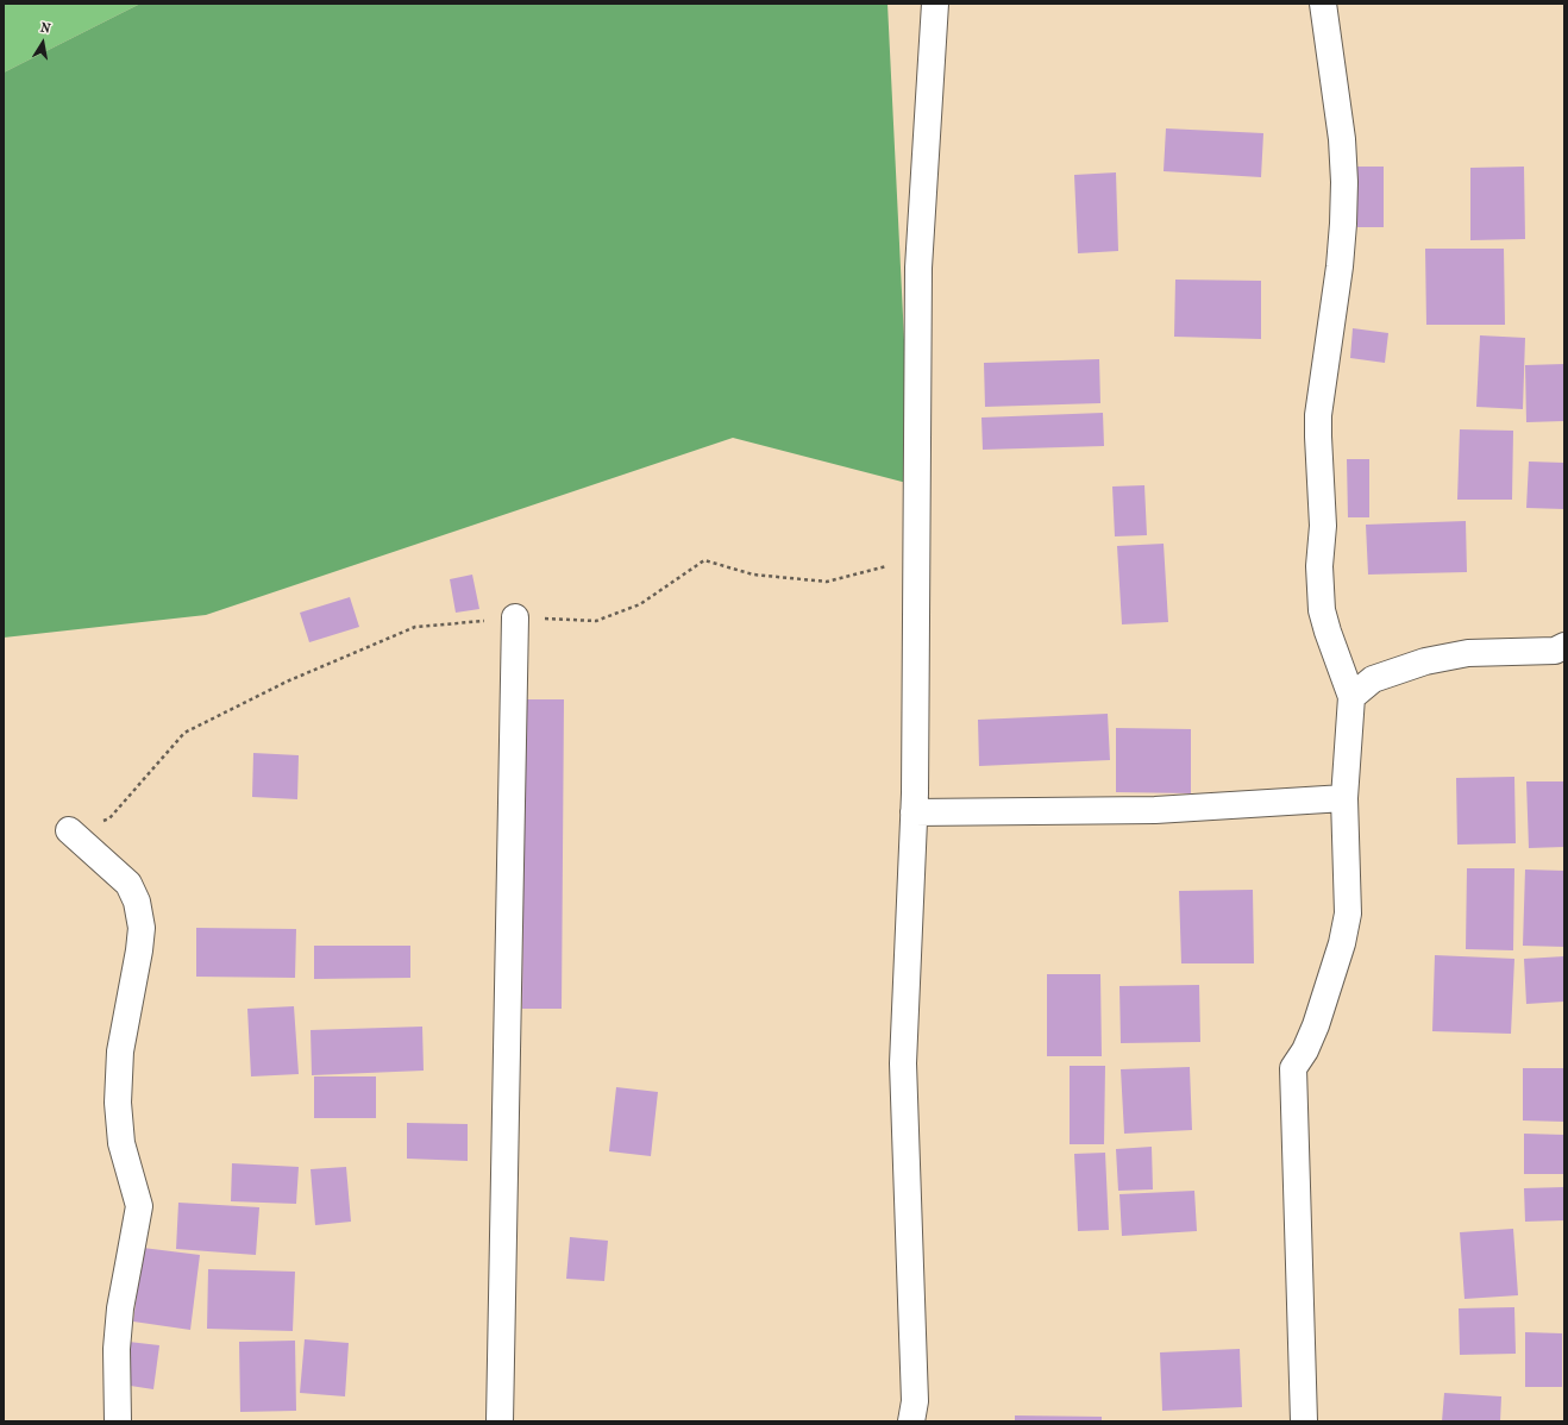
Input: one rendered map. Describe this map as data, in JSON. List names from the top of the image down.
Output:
{
  "north": "top"
}
